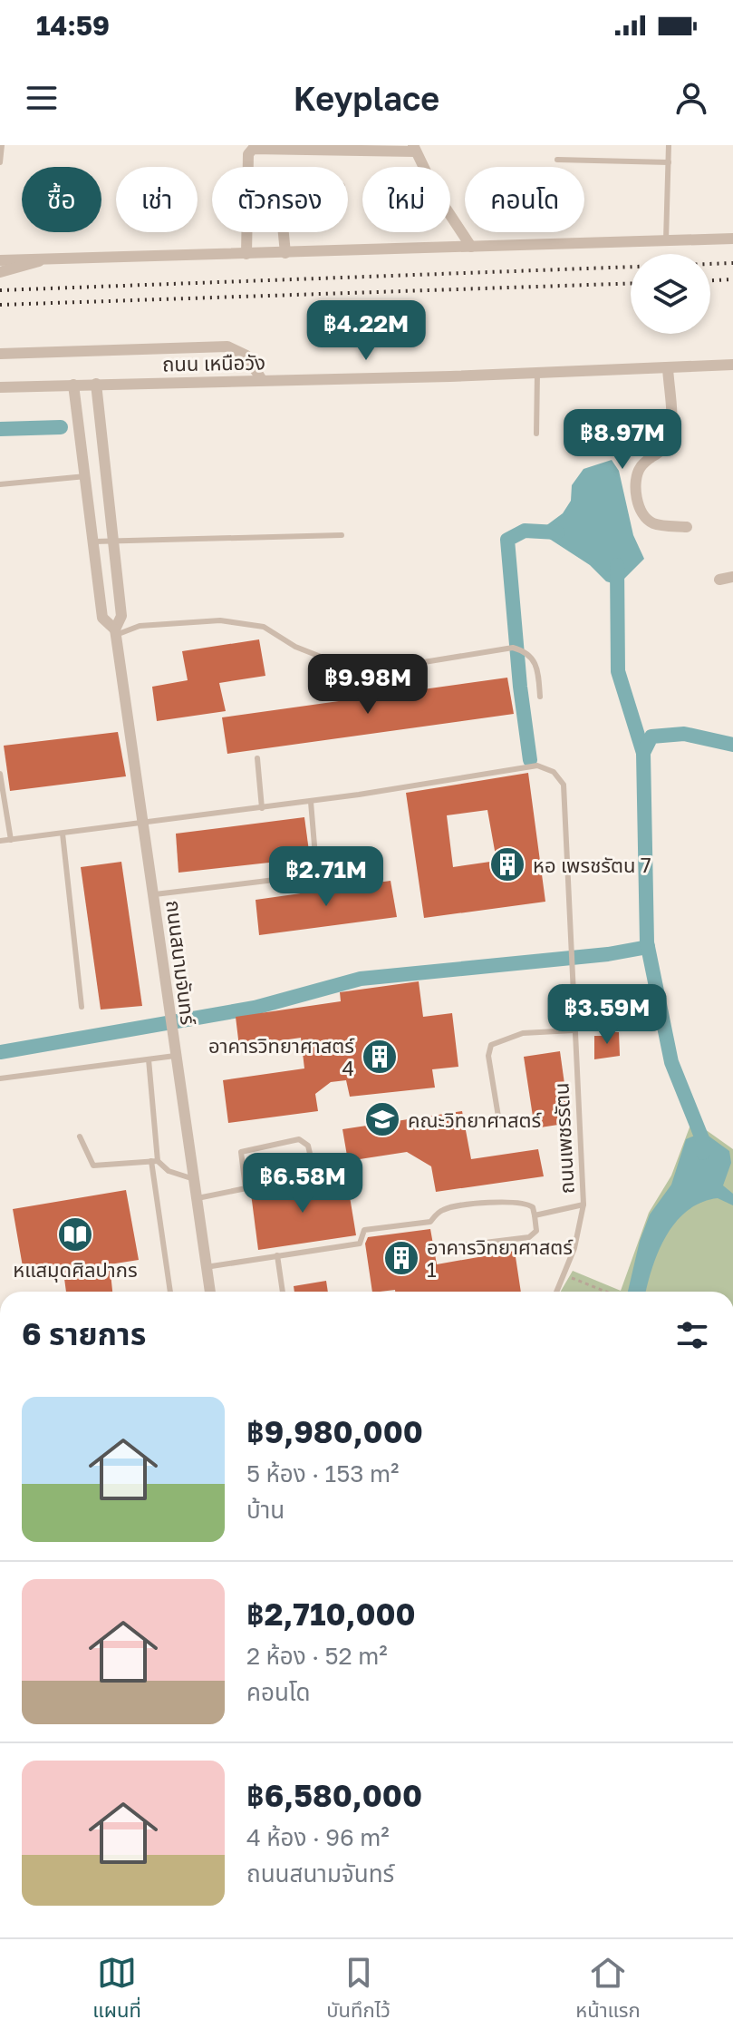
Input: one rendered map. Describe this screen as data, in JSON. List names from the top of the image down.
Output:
{
  "streets": {
    "street": ["ถนน เหนือวัง", "ถนนสนามจันทร์"],
    "lane": ["ถนนเพชรรัตน"]
  },
  "crossings": [
    ["ถนน เหนือวัง", "ถนนสนามจันทร์"],
    ["ถนนสนามจันทร์", "ถนนเพชรรัตน"]
  ],
  "places": {
    "building": ["หอ เพรชรัตน 7", "อาคารวิทยาศาสตร์ 4", "อาคารวิทยาศาสตร์ 1"],
    "school or university": ["คณะวิทยาศาสตร์"],
    "library": ["หแสมุดศิลปากร"]
  },
  "page": {
    "status": "14:59",
    "header": "Keyplace",
    "chip": [
      "ซื้อ",
      "เช่า",
      "ตัวกรอง",
      "ใหม่",
      "คอนโด"
    ],
    "price": [
      "฿4.22M",
      "฿8.97M",
      "฿9.98M",
      "฿2.71M",
      "฿3.59M",
      "฿6.58M"
    ],
    "heading": "6 รายการ",
    "list": [
      {
        "name": "฿9,980,000",
        "note": "5 ห้อง · 153 m² · บ้าน"
      },
      {
        "name": "฿2,710,000",
        "note": "2 ห้อง · 52 m² · คอนโด"
      },
      {
        "name": "฿6,580,000",
        "note": "4 ห้อง · 96 m² · ถนนสนามจันทร์"
      }
    ],
    "tabs": ["แผนที่", "บันทึกไว้", "หน้าแรก"]
  }
}
